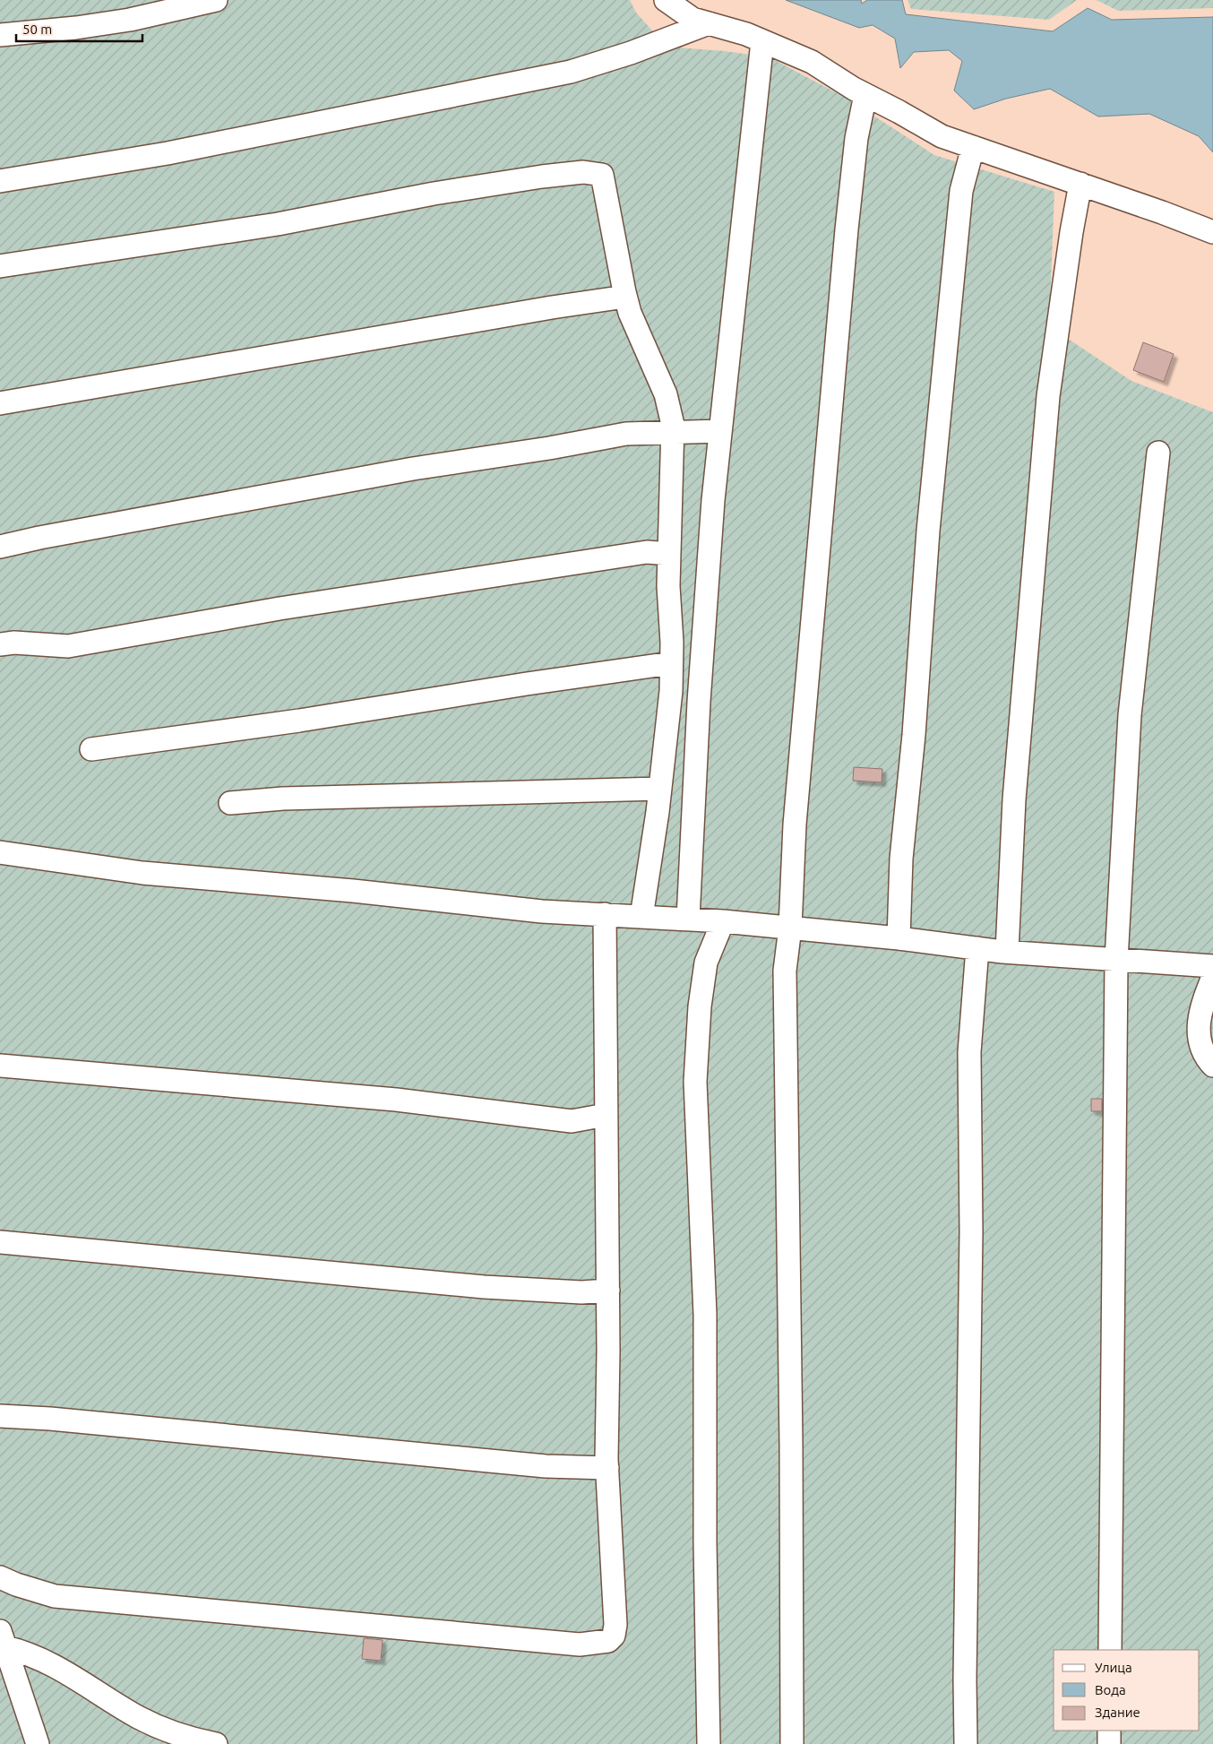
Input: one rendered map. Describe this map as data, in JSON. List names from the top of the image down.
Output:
{
  "legend": ["Улица", "Вода", "Здание"],
  "scale_bar": "50 m"
}
